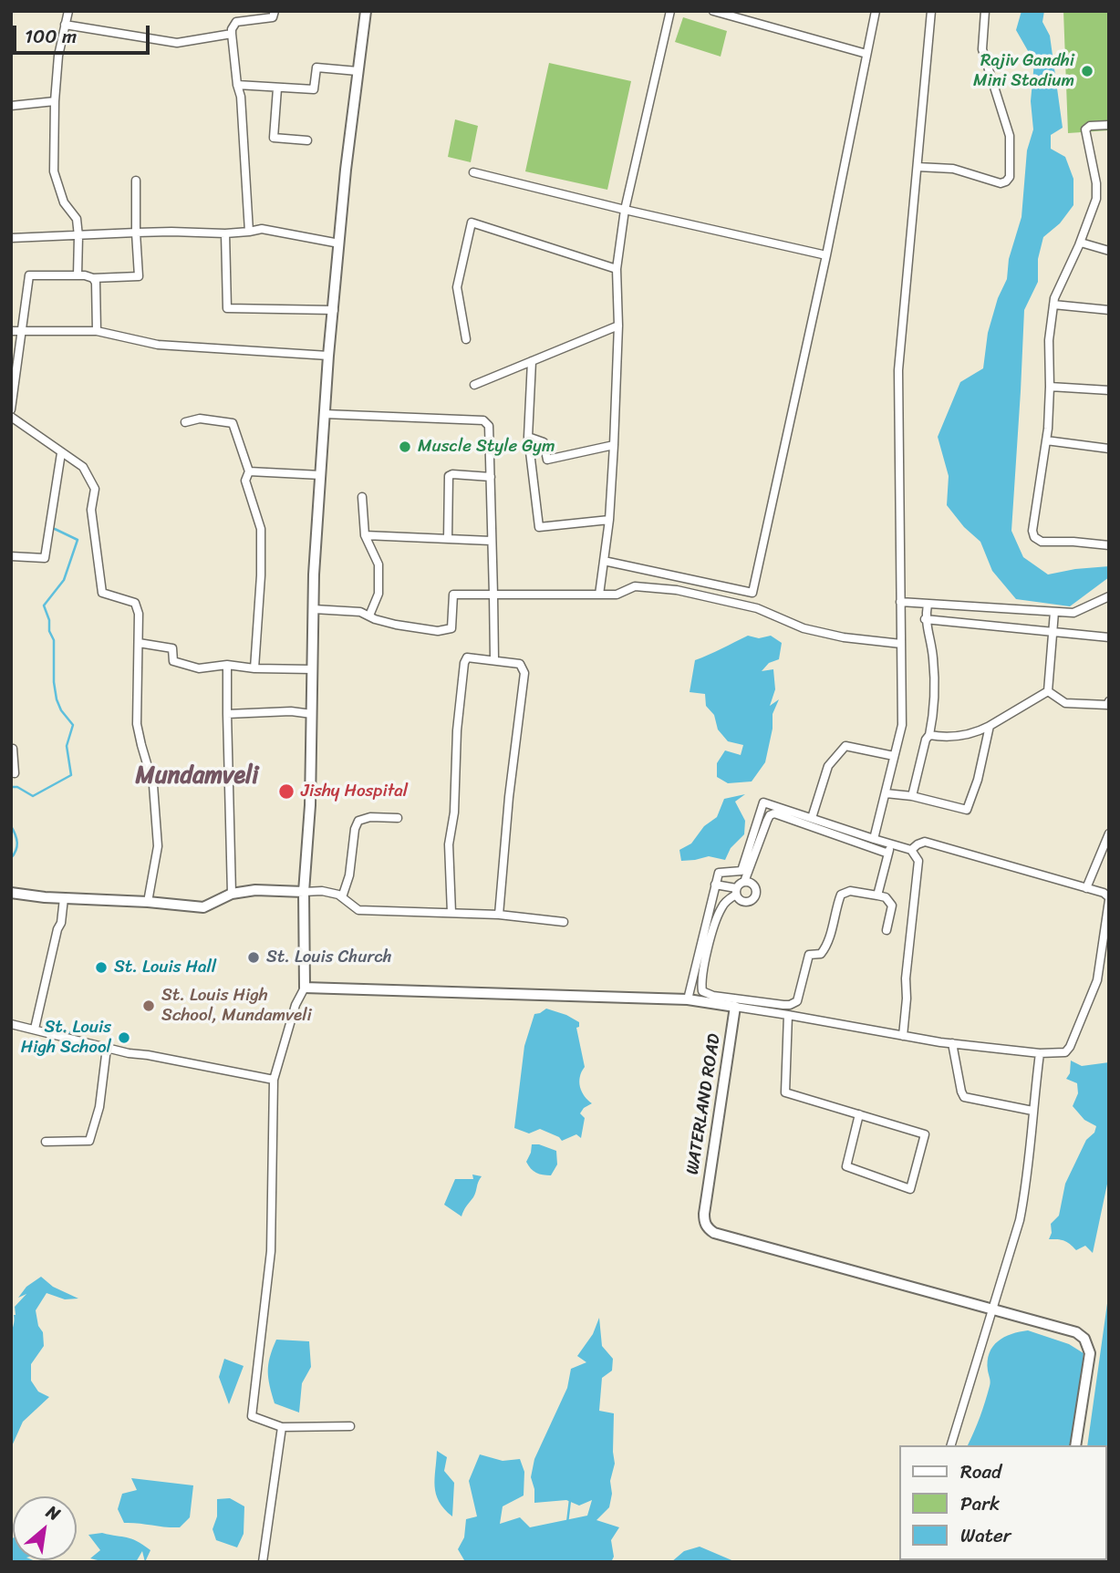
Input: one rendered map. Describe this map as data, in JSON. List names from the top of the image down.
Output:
{
  "streets": {
    "main road": ["WATERLAND ROAD"]
  },
  "districts": ["Mundamveli"],
  "places": [
    "Rajiv Gandhi Mini Stadium",
    "Muscle Style Gym",
    "Jishy Hospital",
    "St. Louis Church",
    "St. Louis Hall",
    "St. Louis High School, Mundamveli",
    "St. Louis High School"
  ],
  "legend": ["Road", "Park", "Water"],
  "scale_bar": "100 m",
  "north": "top right"
}
